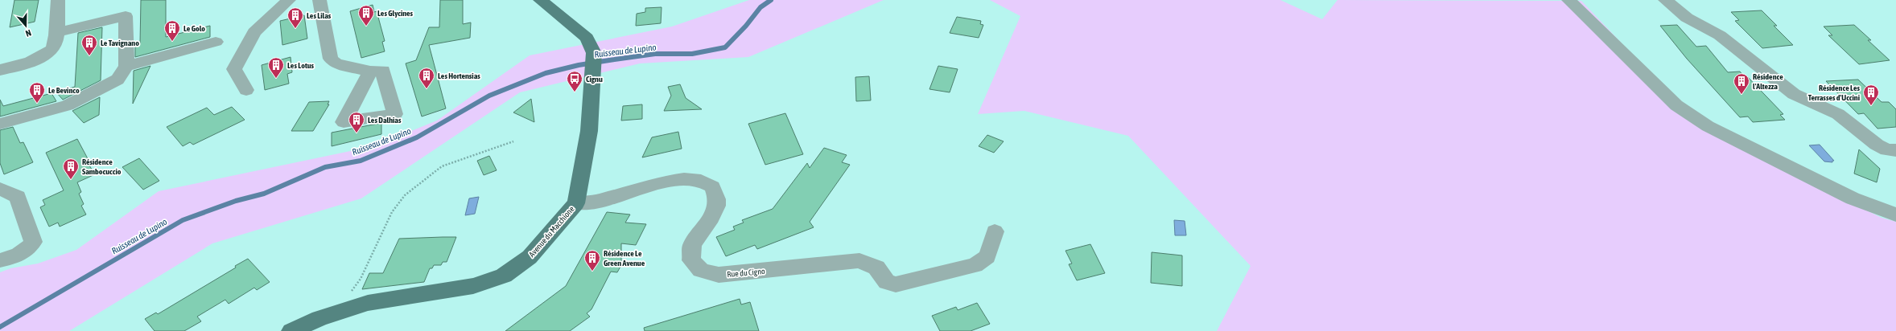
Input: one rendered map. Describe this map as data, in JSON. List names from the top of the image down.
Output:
{
  "streets": {
    "main road": ["Avenue du Macchione"],
    "street": ["Rue du Cigno"]
  },
  "crossings": [
    ["Avenue du Macchione", "Rue du Cigno"]
  ],
  "water": ["Ruisseau de Lupino"],
  "places": {
    "building": [
      "Les Glycines",
      "Les Lilas",
      "Le Golo",
      "Le Tavignano",
      "Les Lotus",
      "Les Hortensias",
      "Résidence l'Altezza",
      "Le Bevinco",
      "Résidence Les Terrasses d'Uccini",
      "Les Dalhias",
      "Résidence Sambocuccio",
      "Résidence Le Green Avenue"
    ],
    "bus stop": ["Cignu"]
  },
  "north": "bottom"
}
